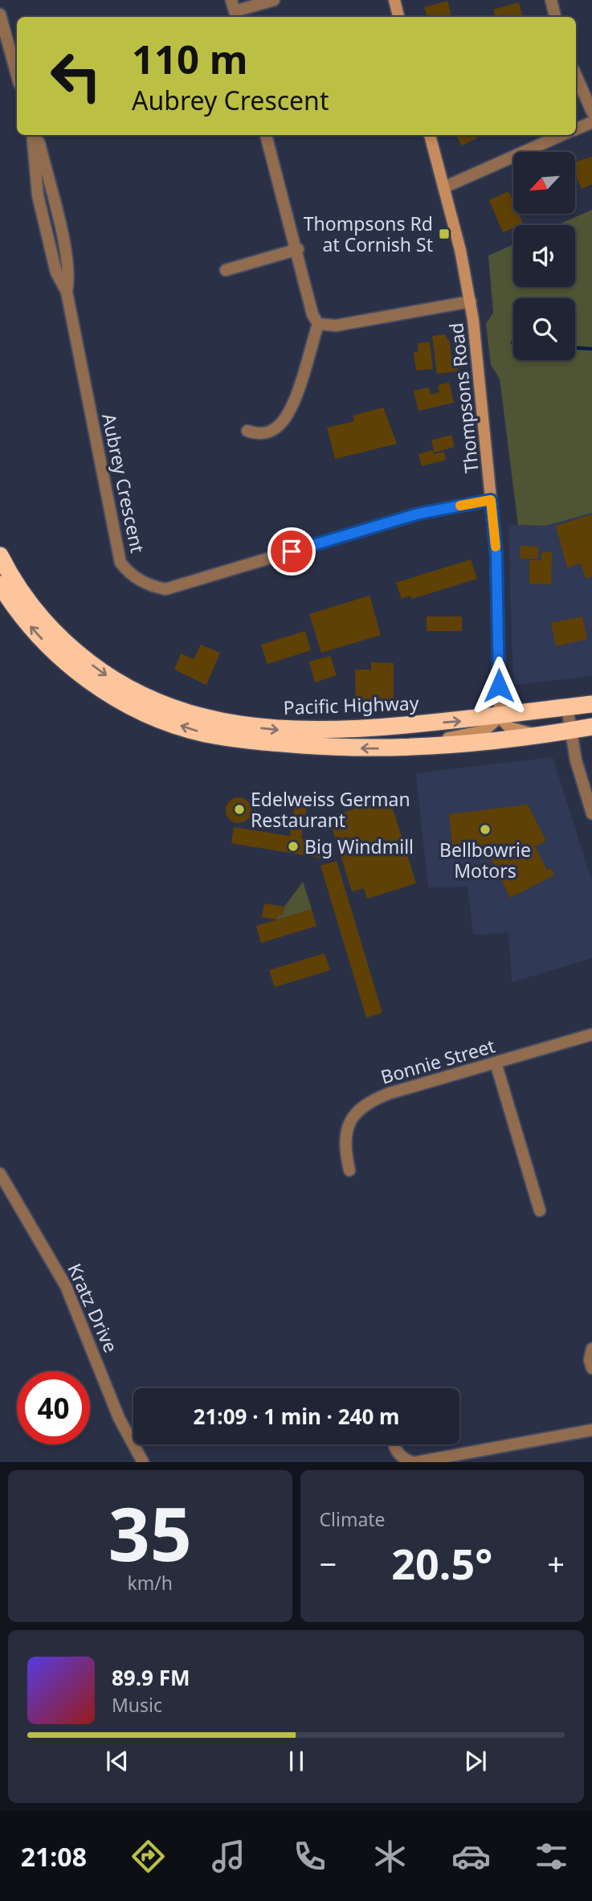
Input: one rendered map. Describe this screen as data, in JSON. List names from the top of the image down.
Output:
{
  "streets": {
    "highway": ["Pacific Highway"],
    "street": [
      "Thompsons Road",
      "Aubrey Crescent",
      "Bonnie Street",
      "Kratz Drive"
    ]
  },
  "crossings": [
    ["Thompsons Road", "Aubrey Crescent"],
    ["Thompsons Road", "Pacific Highway"]
  ],
  "places": {
    "transit": ["Thompsons Rd at Cornish St"],
    "other": ["Edelweiss German Restaurant", "Bellbowrie Motors", "Big Windmill"]
  },
  "north": "bottom left",
  "page": {
    "turn": ["110 m", "Aubrey Crescent"],
    "limit": "40",
    "trip": "21:09 · 1 min · 240 m",
    "tile": [
      ["35", "km/h"],
      "Climate"
    ],
    "heat": ["−", "20.5°", "+"],
    "song": ["89.9 FM", "Music"],
    "tabs": "21:08"
  }
}
